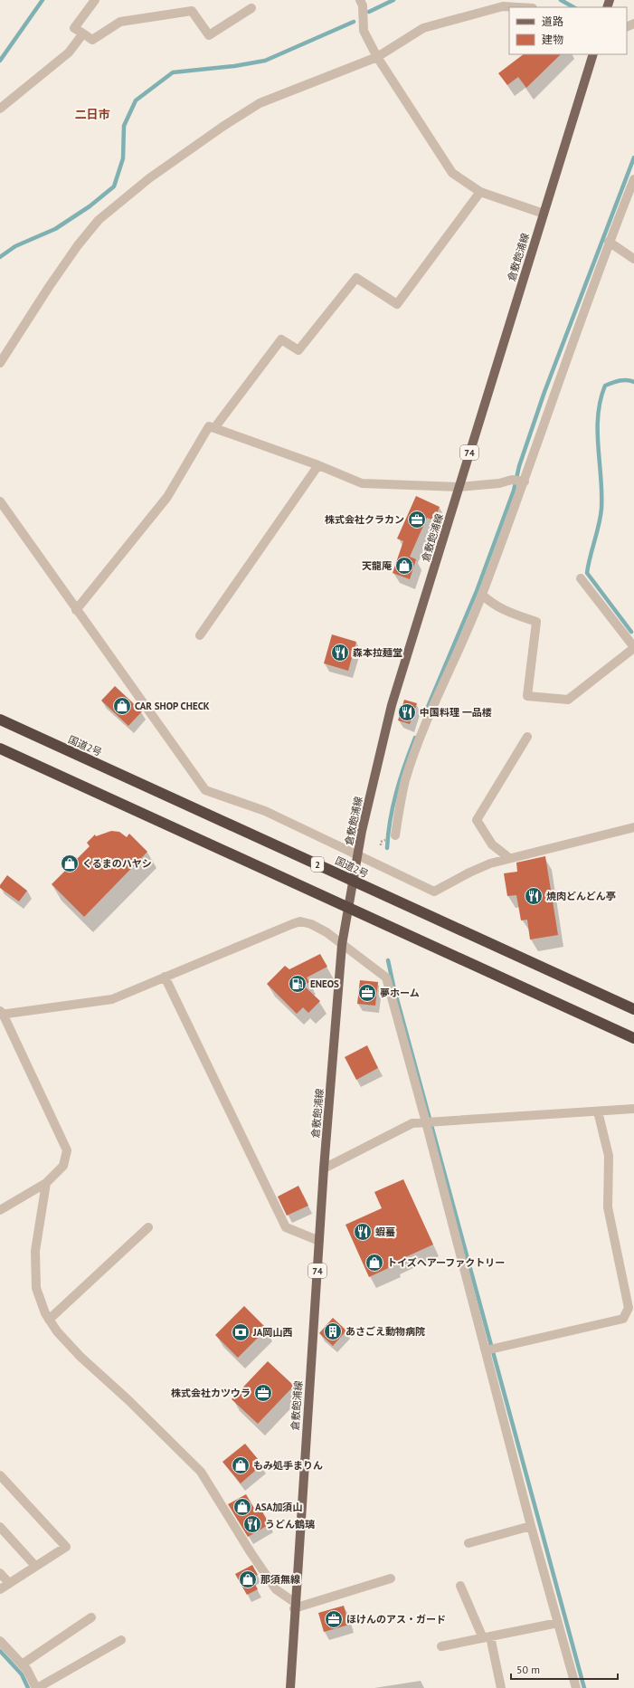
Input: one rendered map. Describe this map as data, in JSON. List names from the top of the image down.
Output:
{
  "streets": {
    "highway": ["国道2号", "2"],
    "main road": ["倉敷飽浦線", "74"]
  },
  "crossings": [
    ["倉敷飽浦線", "国道2号"]
  ],
  "districts": ["二日市"],
  "places": {
    "office": [
      "株式会社クラカン",
      "夢ホーム",
      "株式会社カツウラ",
      "ほけんのアス・ガード"
    ],
    "shop": [
      "天龍庵",
      "CAR SHOP CHECK",
      "くるまのハヤシ",
      "トイズヘアーファクトリー",
      "もみ処手まりん",
      "ASA加須山",
      "那須無線"
    ],
    "restaurant": [
      "森本拉麺堂",
      "中国料理 一品楼",
      "焼肉どんどん亭",
      "蝦蟇",
      "うどん鶴璃"
    ],
    "fuel station": ["ENEOS"],
    "building": ["あさごえ動物病院"],
    "bank": ["JA岡山西"]
  },
  "legend": ["道路", "建物"],
  "scale_bar": "50 m"
}
